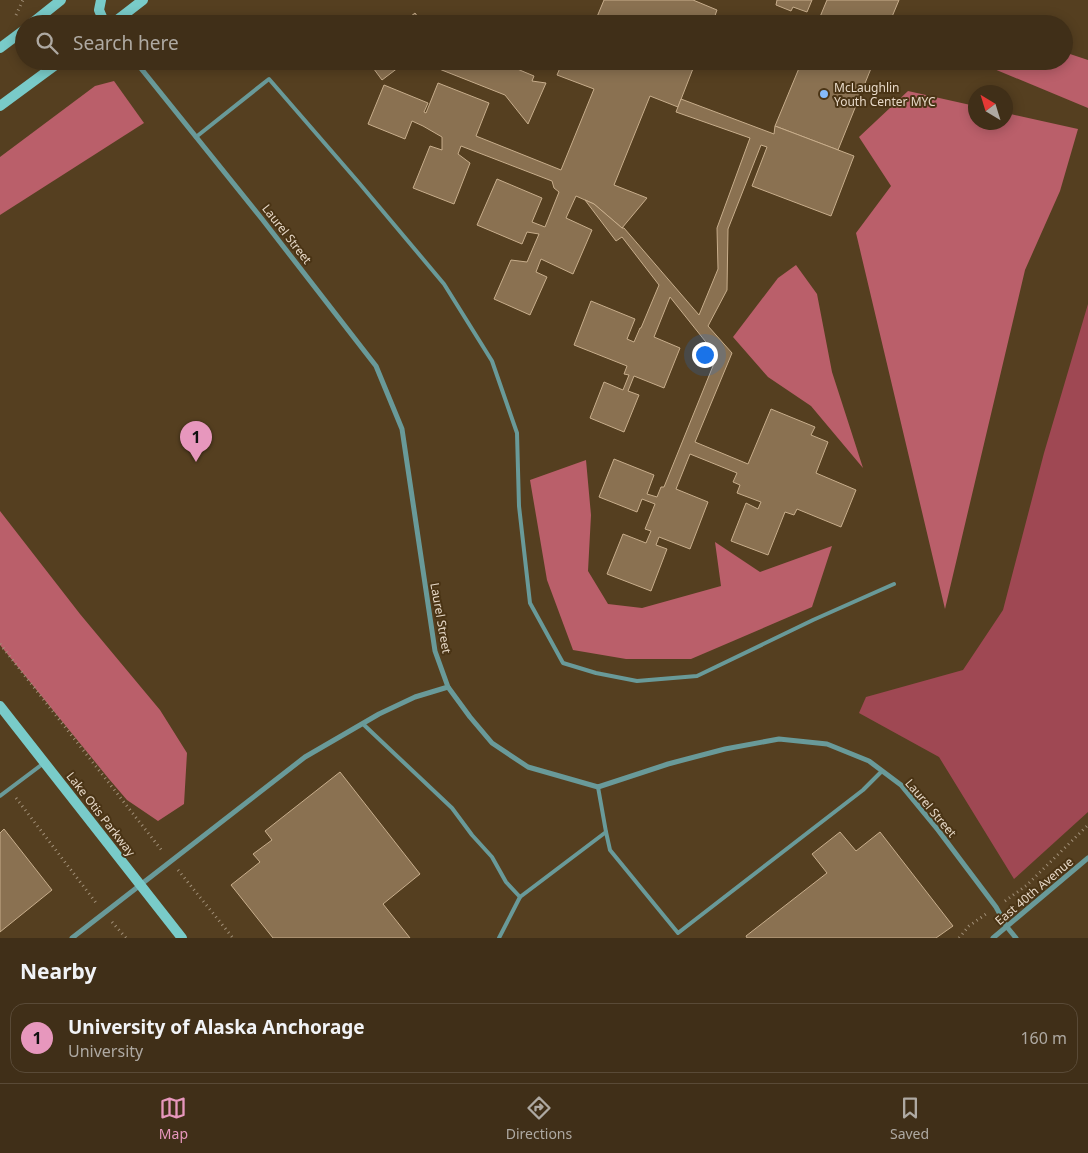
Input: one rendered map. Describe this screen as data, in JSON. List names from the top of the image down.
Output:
{
  "streets": {
    "main road": ["Lake Otis Parkway"],
    "street": ["Laurel Street", "East 40th Avenue"]
  },
  "crossings": [
    ["Laurel Street", "East 40th Avenue"]
  ],
  "places": ["McLaughlin Youth Center MYC"],
  "north": "top left",
  "page": {
    "search": "Search here",
    "pins": "1",
    "heading": "Nearby",
    "list": [
      {
        "mark": "1",
        "name": "University of Alaska Anchorage",
        "note": "University",
        "value": "160 m"
      }
    ],
    "nav": ["Map", "Directions", "Saved"]
  }
}
